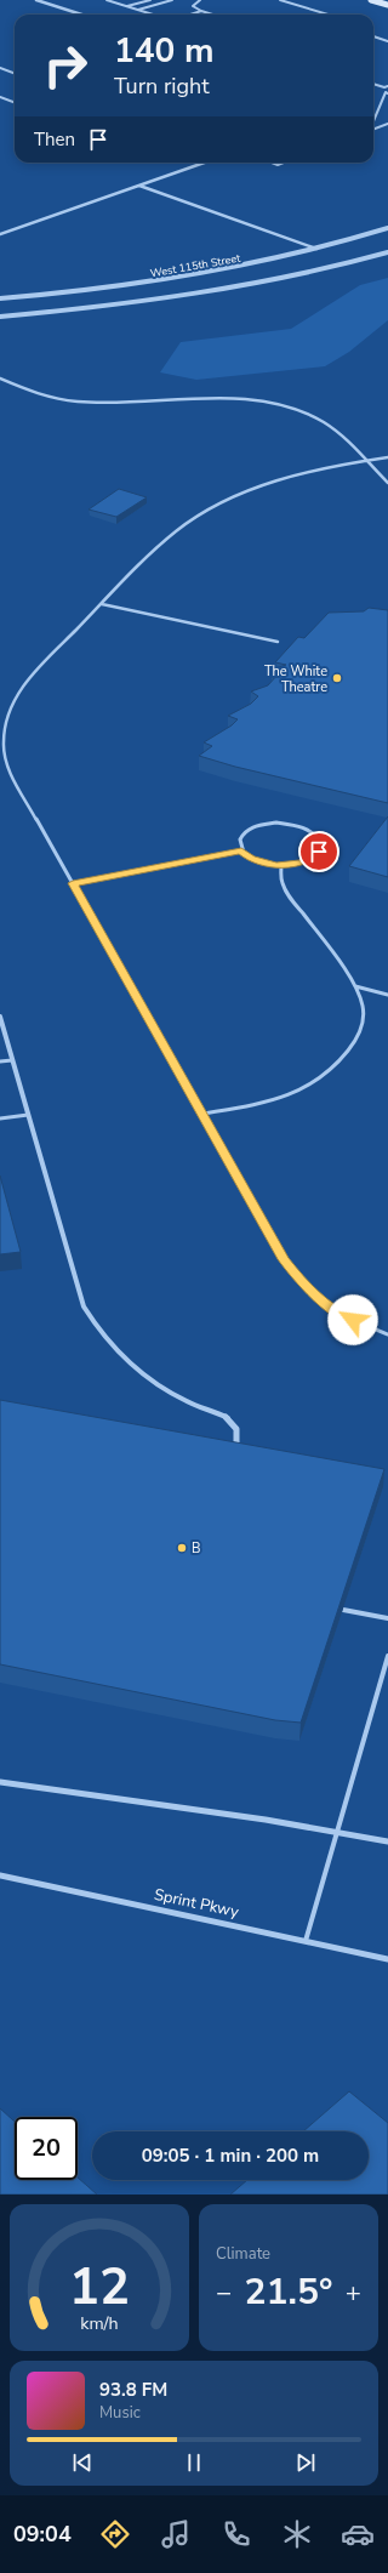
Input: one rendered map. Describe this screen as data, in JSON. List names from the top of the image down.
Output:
{
  "streets": {
    "street": ["West 115th Street", "Sprint Pkwy"]
  },
  "places": ["The White Theatre", "B"],
  "page": {
    "turn": ["140 m", "Turn right"],
    "then": "Then",
    "limit": "20",
    "trip": "09:05 · 1 min · 200 m",
    "tile": "Climate",
    "heat": ["−", "21.5°", "+"],
    "song": ["93.8 FM", "Music"],
    "tabs": "09:04",
    "gauge": ["12", "km/h"]
  }
}
